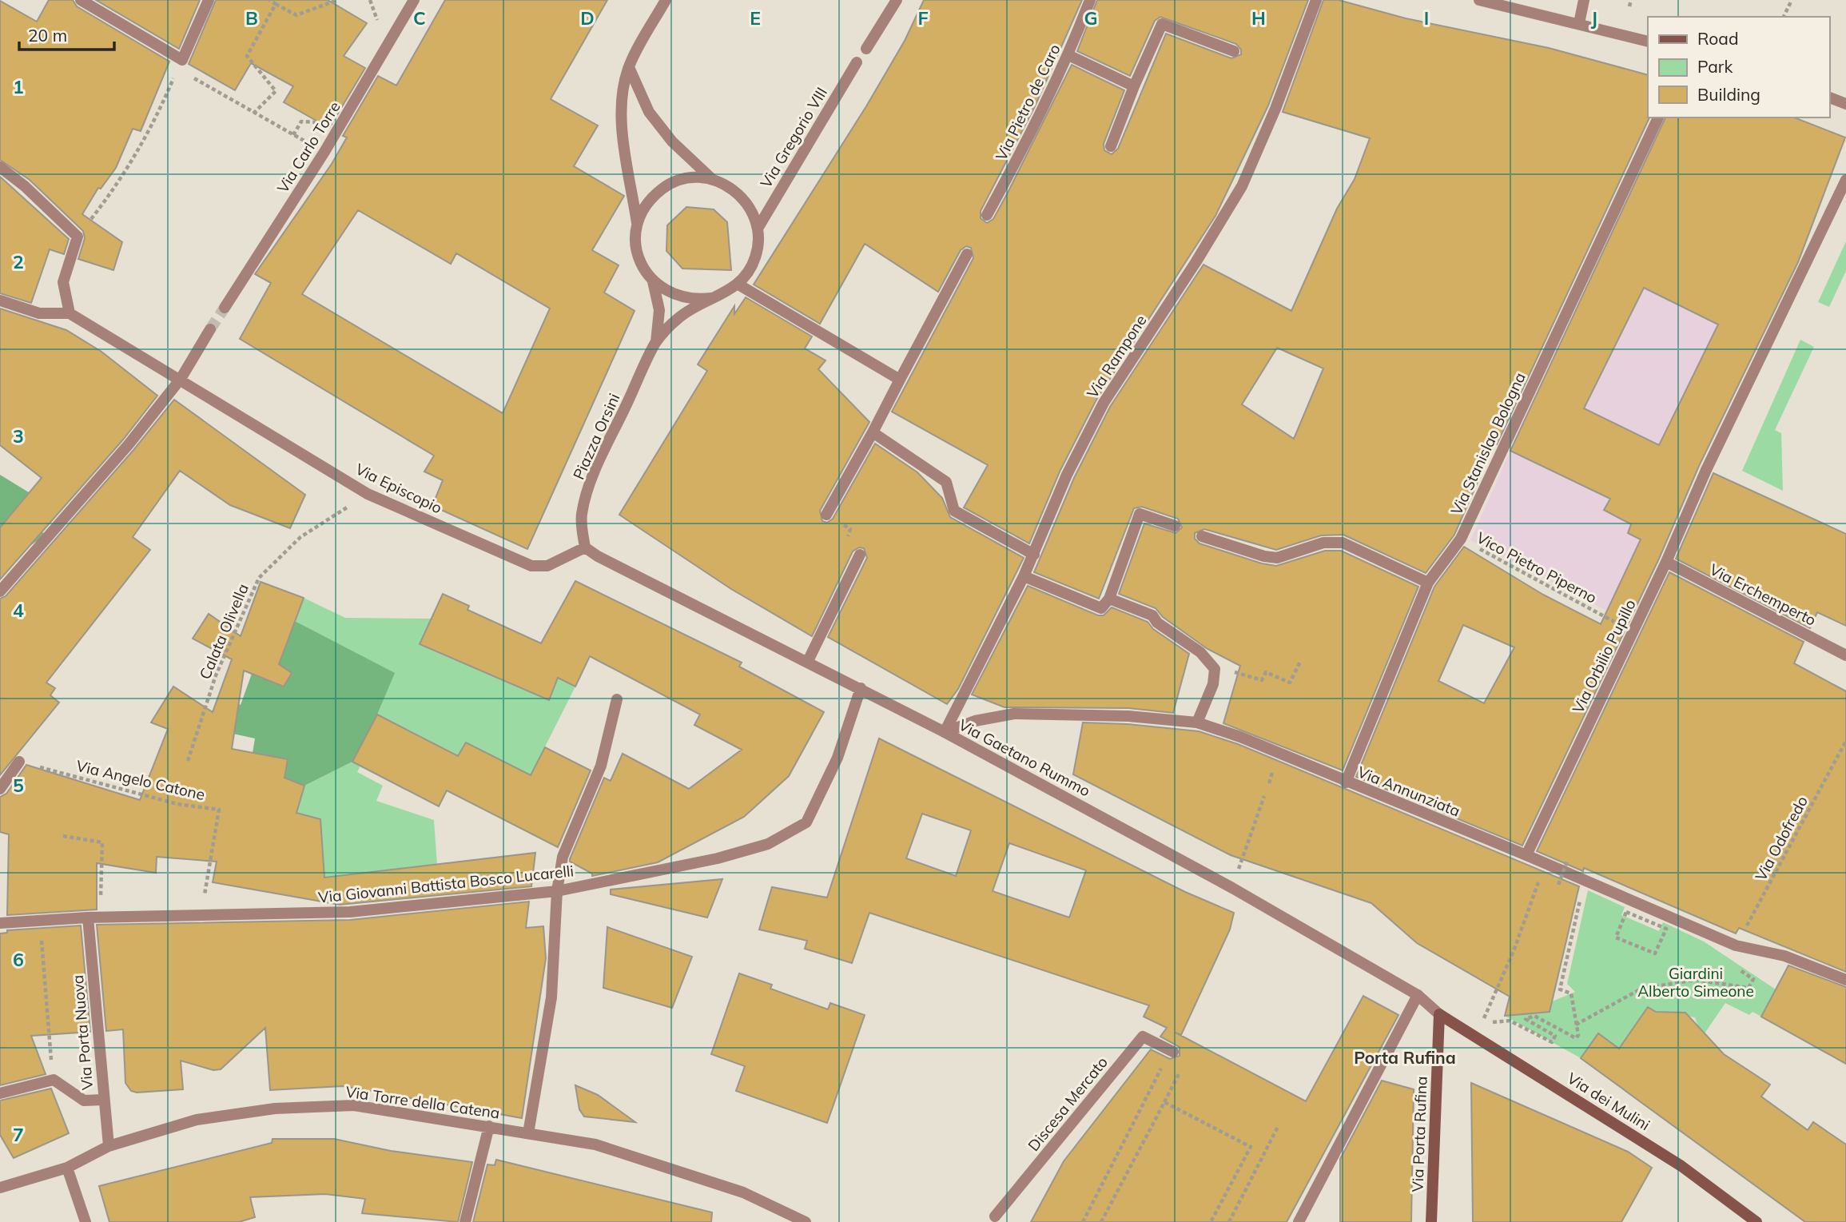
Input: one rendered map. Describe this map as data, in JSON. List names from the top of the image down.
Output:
{
  "streets": {
    "street": [
      "Via Pietro de Caro",
      "Via Gregorio VIII",
      "Via Carlo Torre",
      "Via Rampone",
      "Piazza Orsini",
      "Via Stanislao Bologna",
      "Via Episcopio",
      "Via Erchemperto",
      "Via Orbilio Pupillo",
      "Via Gaetano Rummo",
      "Via Annunziata",
      "Via Giovanni Battista Bosco Lucarelli",
      "Via Porta Nuova",
      "Via dei Mulini",
      "Via Torre della Catena",
      "Discesa Mercato",
      "Via Porta Rufina"
    ],
    "path": [
      "Vico Pietro Piperno",
      "Calata Olivella",
      "Via Angelo Catone",
      "Via Odofredo"
    ]
  },
  "crossings": [
    ["Via Gregorio VIII", "Piazza Orsini"],
    ["Via Rampone", "Via Gaetano Rummo"],
    ["Via Rampone", "Via Annunziata"],
    ["Piazza Orsini", "Via Episcopio"],
    ["Piazza Orsini", "Via Gaetano Rummo"],
    ["Via Stanislao Bologna", "Vico Pietro Piperno"],
    ["Via Stanislao Bologna", "Via Annunziata"],
    ["Via Episcopio", "Calata Olivella"],
    ["Via Episcopio", "Via Gaetano Rummo"],
    ["Vico Pietro Piperno", "Via Orbilio Pupillo"],
    ["Via Erchemperto", "Via Orbilio Pupillo"],
    ["Via Orbilio Pupillo", "Via Annunziata"],
    ["Via Gaetano Rummo", "Via Annunziata"],
    ["Via Gaetano Rummo", "Via Giovanni Battista Bosco Lucarelli"],
    ["Via Gaetano Rummo", "Via dei Mulini"],
    ["Via Gaetano Rummo", "Via Porta Rufina"],
    ["Via Angelo Catone", "Via Giovanni Battista Bosco Lucarelli"],
    ["Via Annunziata", "Via Odofredo"],
    ["Via Giovanni Battista Bosco Lucarelli", "Via Porta Nuova"],
    ["Via Porta Nuova", "Via Torre della Catena"],
    ["Via dei Mulini", "Via Porta Rufina"]
  ],
  "districts": ["Porta Rufina"],
  "parks": ["Giardini Alberto Simeone"],
  "legend": ["Road", "Park", "Building"],
  "scale_bar": "20 m",
  "grid": {
    "columns": [
      "B",
      "C",
      "D",
      "E",
      "F",
      "G",
      "H",
      "I",
      "J"
    ],
    "rows": [
      "1",
      "2",
      "3",
      "4",
      "5",
      "6",
      "7"
    ]
  }
}
